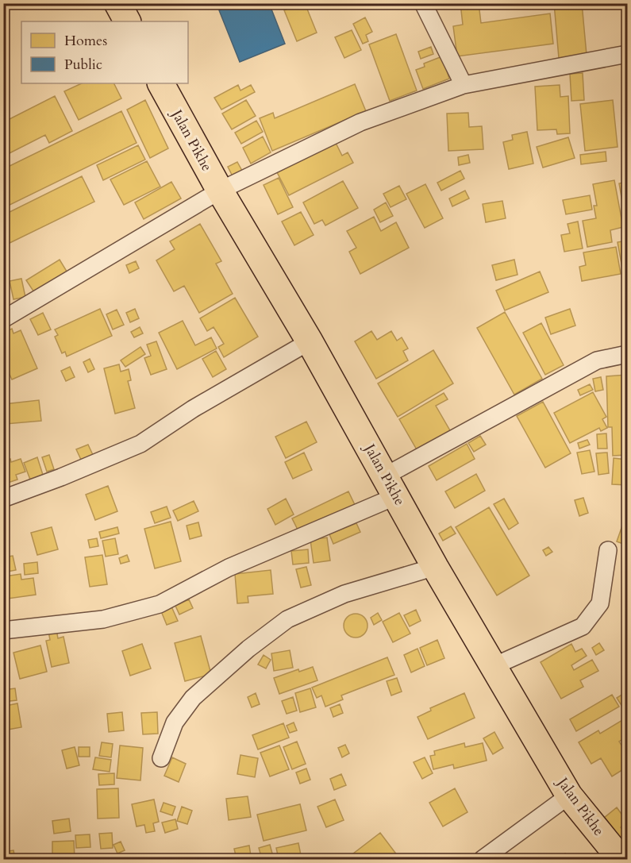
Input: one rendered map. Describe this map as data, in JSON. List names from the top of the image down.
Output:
{
  "streets": {
    "highway": ["Jalan Pikhe"]
  },
  "legend": ["Homes", "Public"]
}
